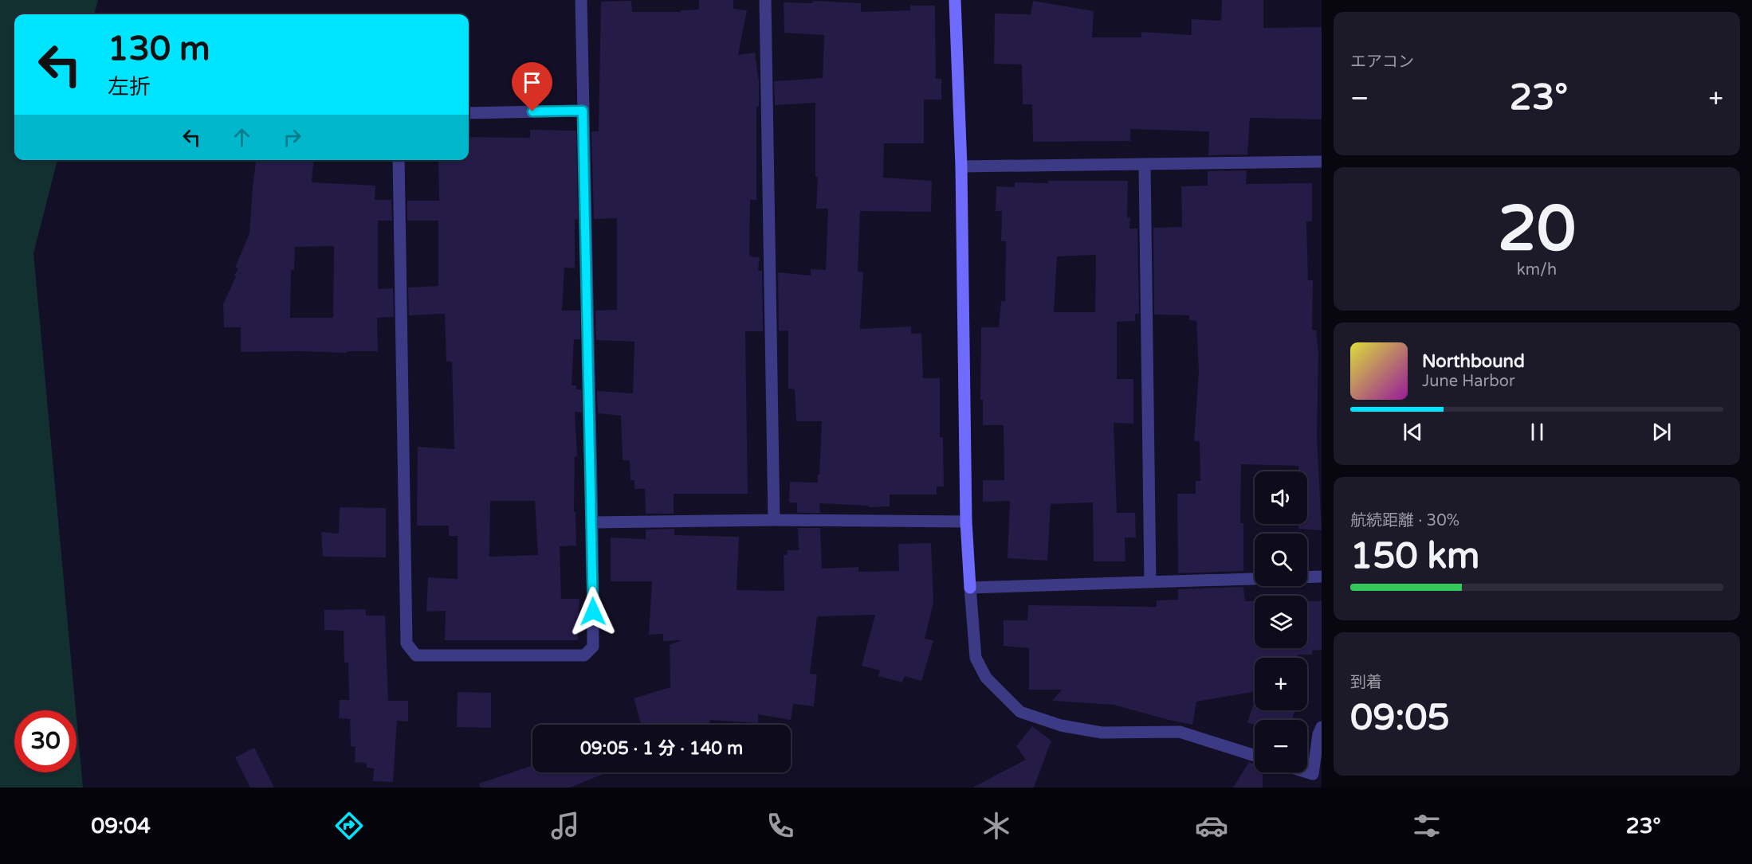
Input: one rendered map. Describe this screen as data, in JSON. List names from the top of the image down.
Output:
{
  "page": {
    "tile": [
      "エアコン",
      ["20", "km/h"],
      ["航続距離 · 30%", "150 km"],
      ["到着", "09:05"]
    ],
    "turn": ["130 m", "左折"],
    "heat": ["−", "23°", "+"],
    "song": ["Northbound", "June Harbor"],
    "map_buttons": ["+", "−"],
    "limit": "30",
    "trip": "09:05 · 1 分 · 140 m",
    "tabs": ["09:04", "23°"]
  }
}
